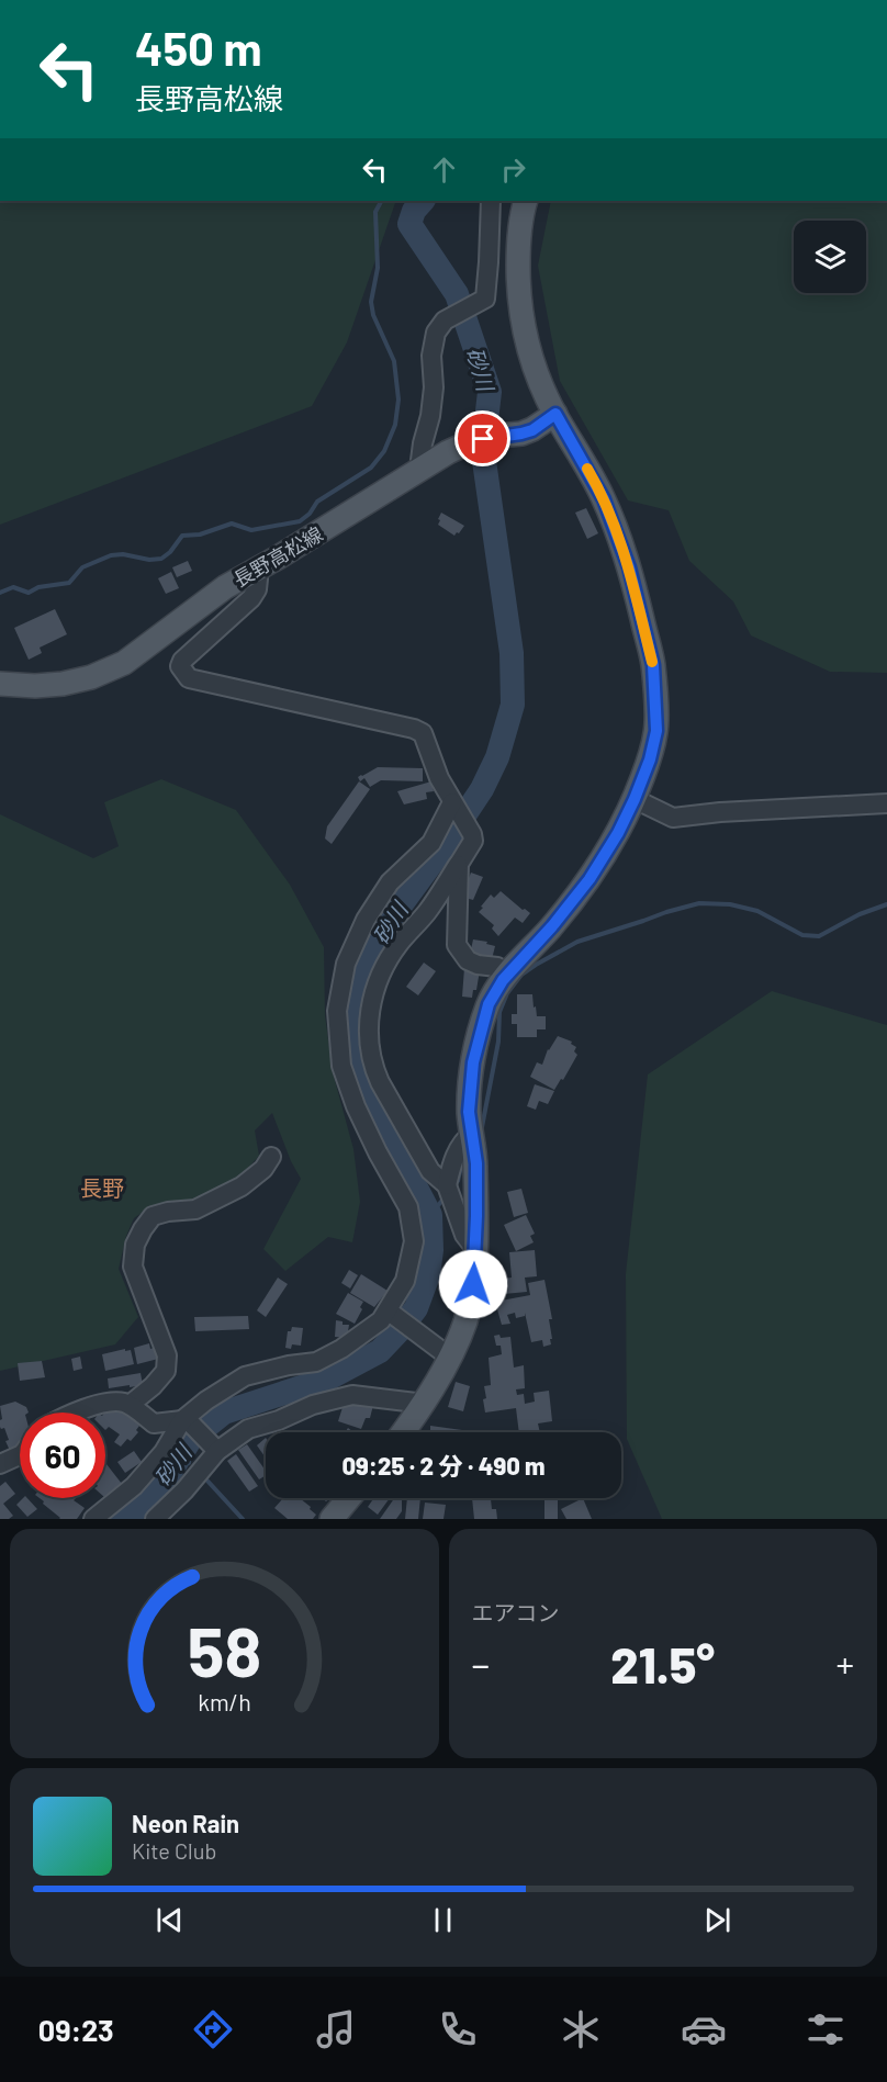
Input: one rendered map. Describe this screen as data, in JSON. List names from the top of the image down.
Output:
{
  "streets": {
    "main road": ["長野高松線"]
  },
  "districts": ["長野"],
  "water": ["砂川"],
  "page": {
    "turn": ["450 m", "長野高松線"],
    "limit": "60",
    "trip": "09:25 · 2 分 · 490 m",
    "tile": "エアコン",
    "heat": ["−", "21.5°", "+"],
    "song": ["Neon Rain", "Kite Club"],
    "tabs": "09:23",
    "gauge": ["58", "km/h"]
  }
}
